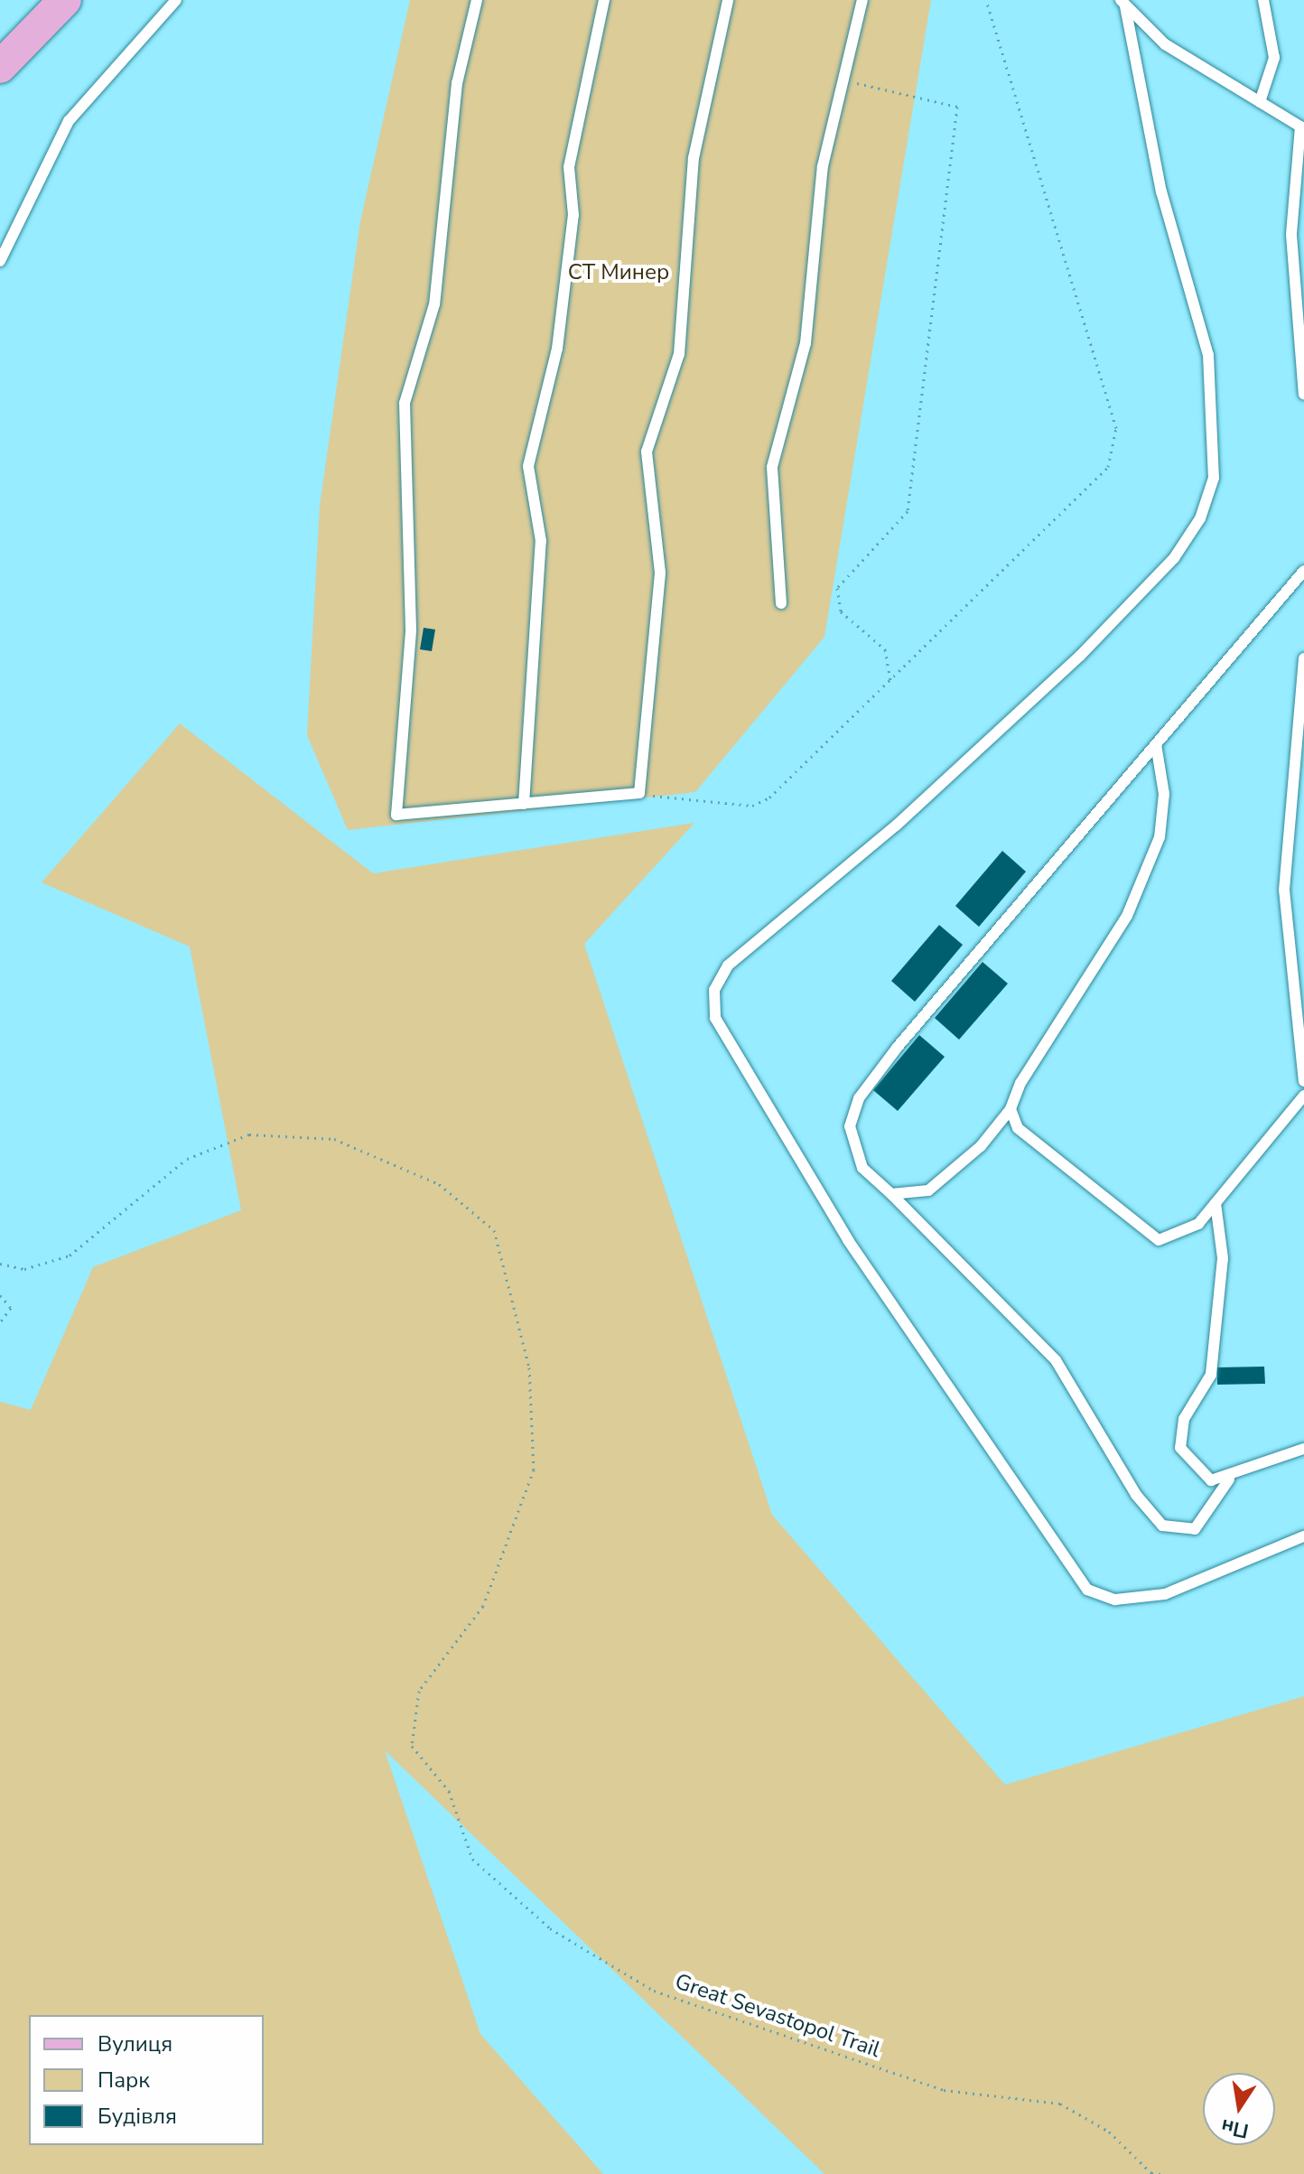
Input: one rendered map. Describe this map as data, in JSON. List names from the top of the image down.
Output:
{
  "streets": {
    "path": ["Great Sevastopol Trail"]
  },
  "parks": ["СТ Минер"],
  "legend": ["Вулиця", "Парк", "Будівля"],
  "north": "bottom"
}
